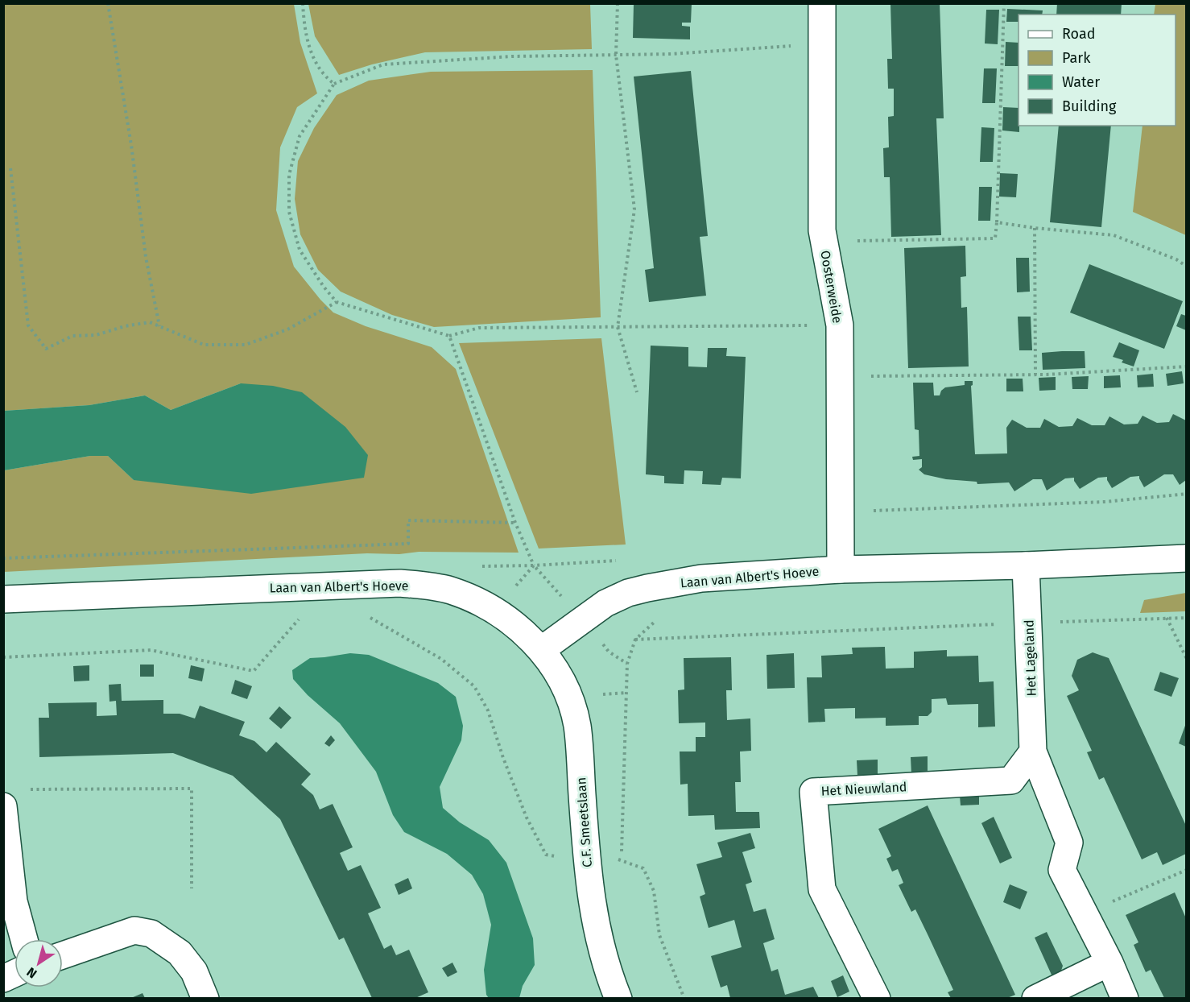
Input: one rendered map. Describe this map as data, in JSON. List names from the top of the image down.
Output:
{
  "streets": {
    "street": [
      "Oosterweide",
      "Laan van Albert's Hoeve",
      "Het Lageland",
      "Het Nieuwland",
      "C.F. Smeetslaan"
    ]
  },
  "crossings": [
    ["Oosterweide", "Laan van Albert's Hoeve"],
    ["Laan van Albert's Hoeve", "Het Lageland"],
    ["Laan van Albert's Hoeve", "C.F. Smeetslaan"],
    ["Het Lageland", "Het Nieuwland"]
  ],
  "legend": [
    "Road",
    "Park",
    "Water",
    "Building"
  ],
  "north": "bottom left"
}
